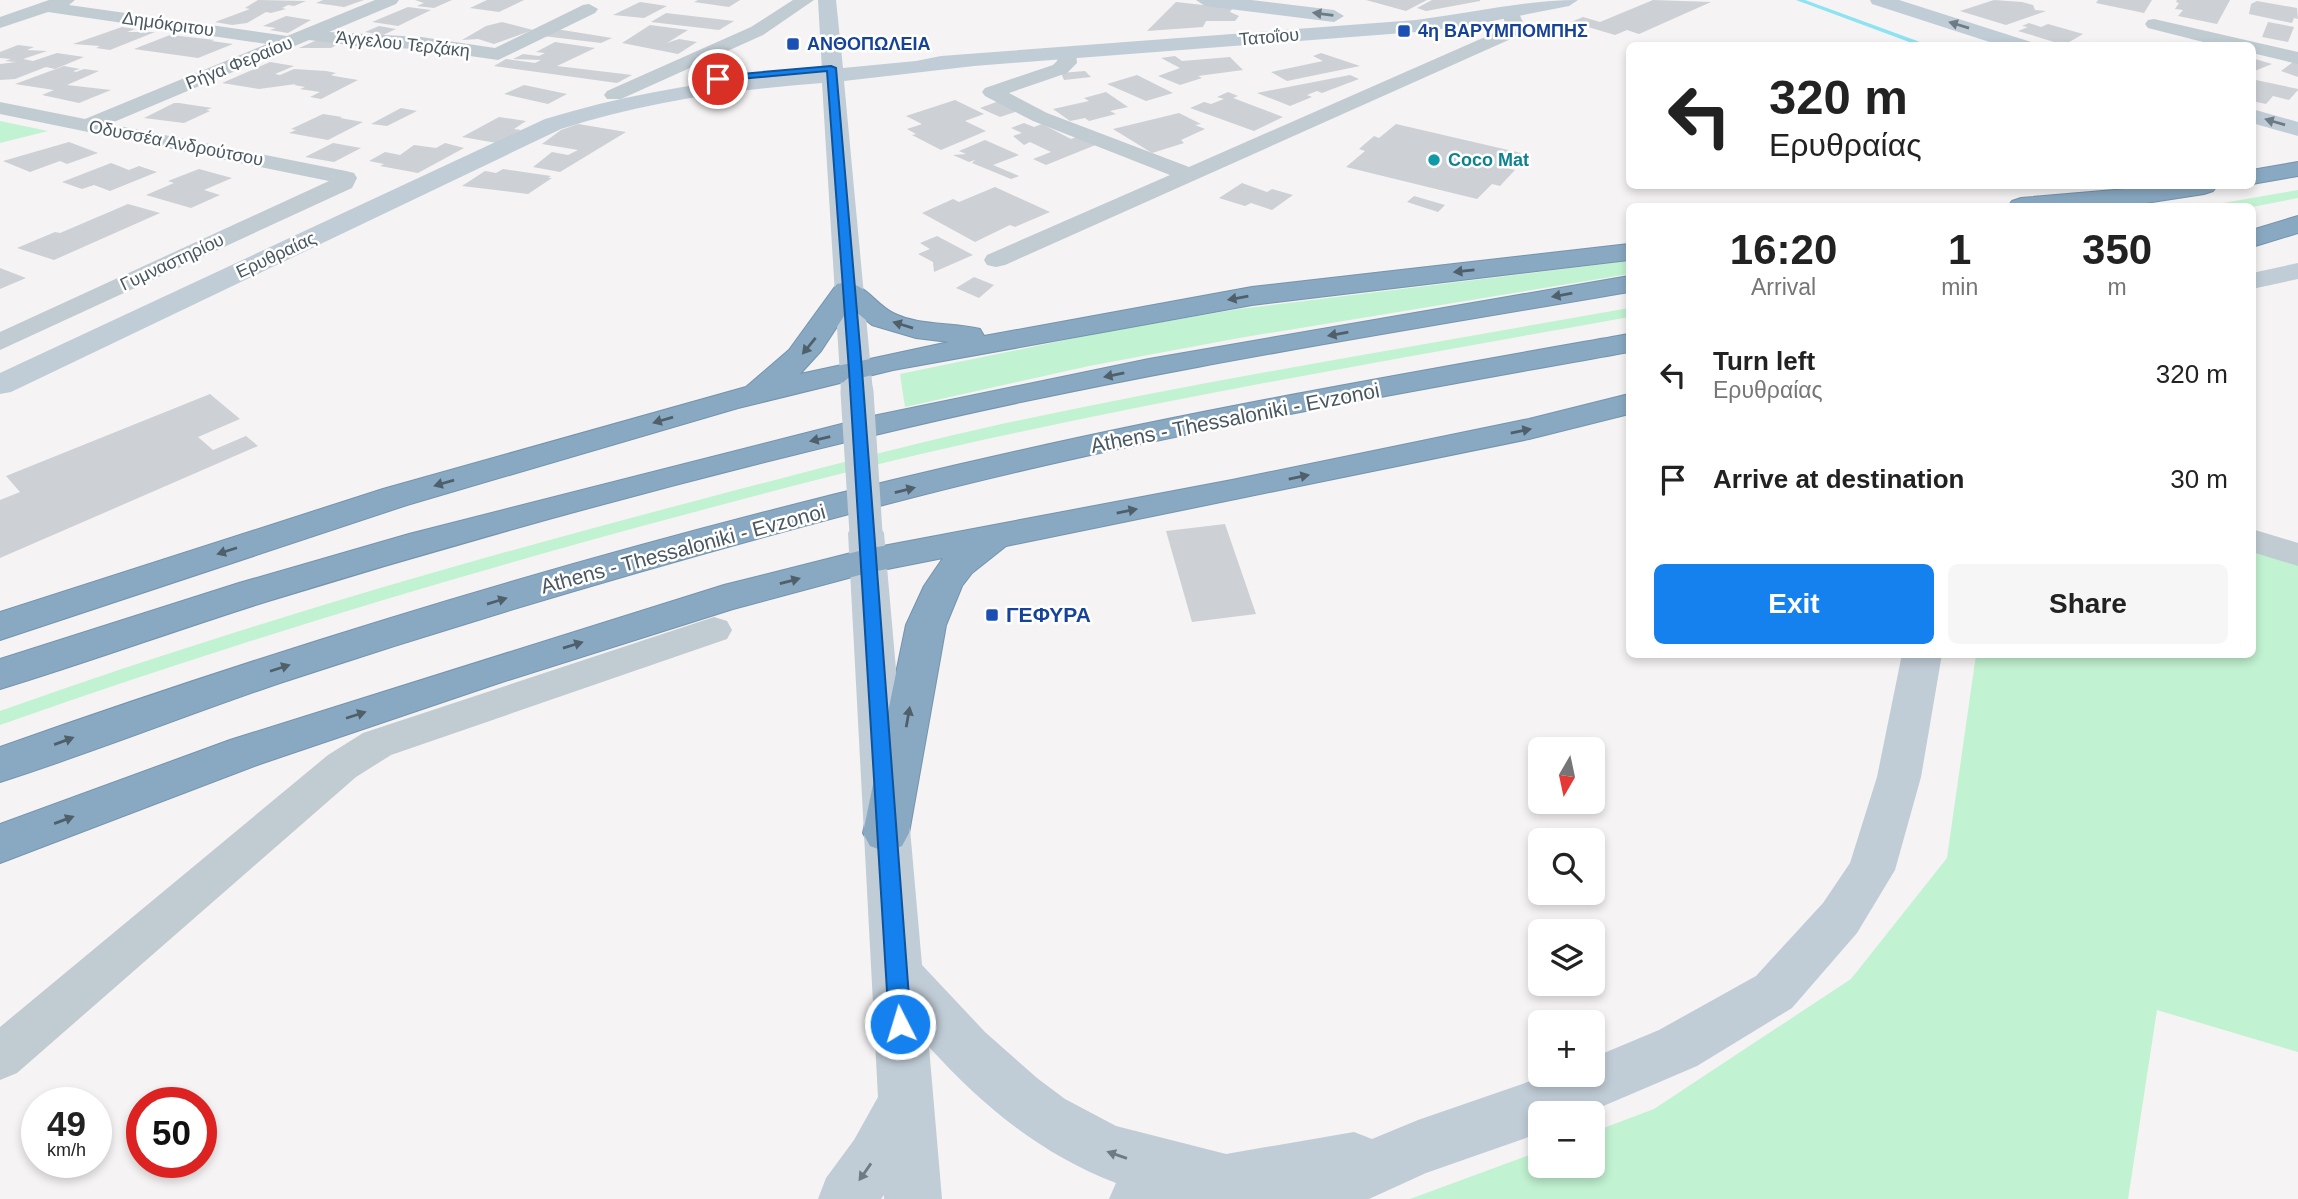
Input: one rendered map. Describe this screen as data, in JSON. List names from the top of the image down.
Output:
{
  "streets": {
    "highway": ["Athens - Thessaloniki - Evzonoi"],
    "main road": ["Τατοΐου", "Ερυθραίας"],
    "street": [
      "Δημόκριτου",
      "Άγγελου Τερζάκη",
      "Ρήγα Φεραίου",
      "Οδυσσέα Ανδρούτσου",
      "Γυμναστηρίου"
    ]
  },
  "crossings": [
    ["Δημόκριτου", "Άγγελου Τερζάκη"],
    ["Δημόκριτου", "Ρήγα Φεραίου"],
    ["Τατοΐου", "Ερυθραίας"],
    ["Άγγελου Τερζάκη", "Ρήγα Φεραίου"],
    ["Ρήγα Φεραίου", "Οδυσσέα Ανδρούτσου"],
    ["Οδυσσέα Ανδρούτσου", "Γυμναστηρίου"]
  ],
  "places": {
    "transit": ["4η ΒΑΡΥΜΠΟΜΠΗΣ", "ΑΝΘΟΠΩΛΕΙΑ", "ΓΕΦΥΡΑ"],
    "other": ["Coco Mat"]
  },
  "north": "bottom",
  "page": {
    "turn": ["320 m", "Ερυθραίας"],
    "eta": [
      "16:20",
      "Arrival",
      "1",
      "min",
      "350",
      "m"
    ],
    "list": [
      {
        "name": "Turn left",
        "note": "Ερυθραίας",
        "value": "320 m"
      },
      {
        "name": "Arrive at destination",
        "value": "30 m"
      }
    ],
    "buttons": ["Exit", "Share"],
    "map_buttons": ["+", "−"],
    "speed": "49 km/h",
    "limit": "50"
  }
}
